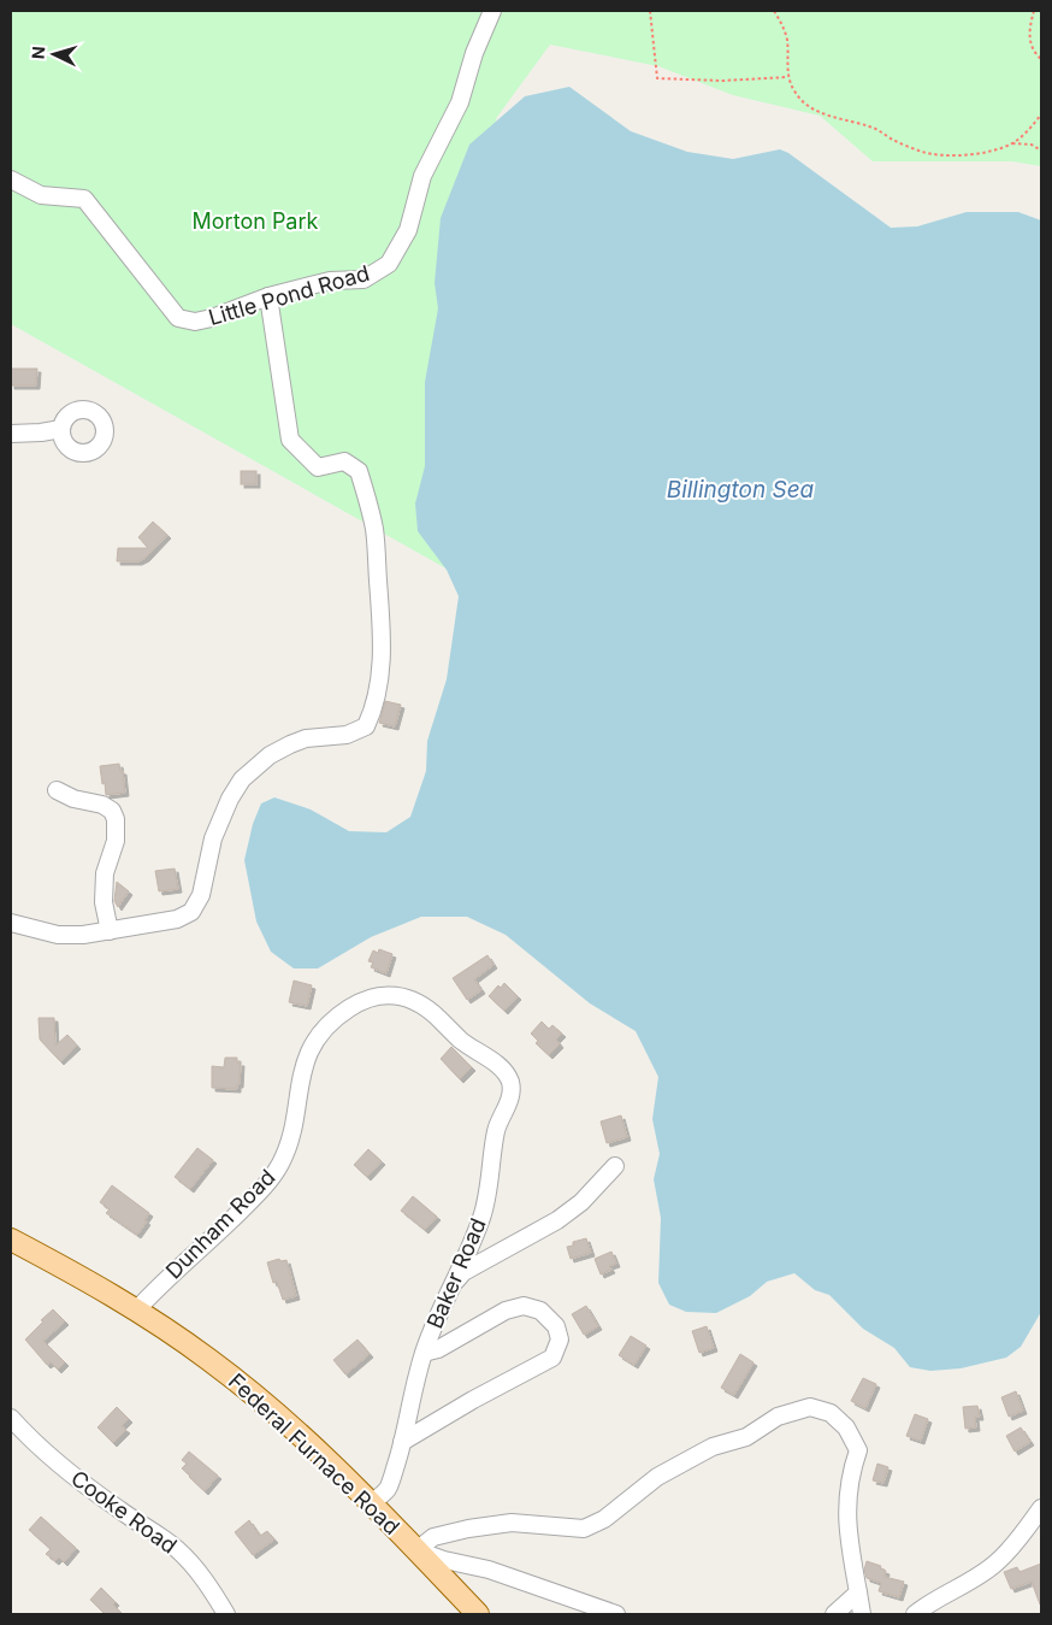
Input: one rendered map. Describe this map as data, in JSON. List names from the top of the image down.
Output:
{
  "streets": {
    "main road": ["Federal Furnace Road"],
    "street": [
      "Little Pond Road",
      "Dunham Road",
      "Baker Road",
      "Cooke Road"
    ]
  },
  "crossings": [
    ["Dunham Road", "Baker Road"],
    ["Dunham Road", "Federal Furnace Road"],
    ["Baker Road", "Federal Furnace Road"]
  ],
  "water": ["Billington Sea"],
  "parks": ["Morton Park"],
  "north": "left"
}
